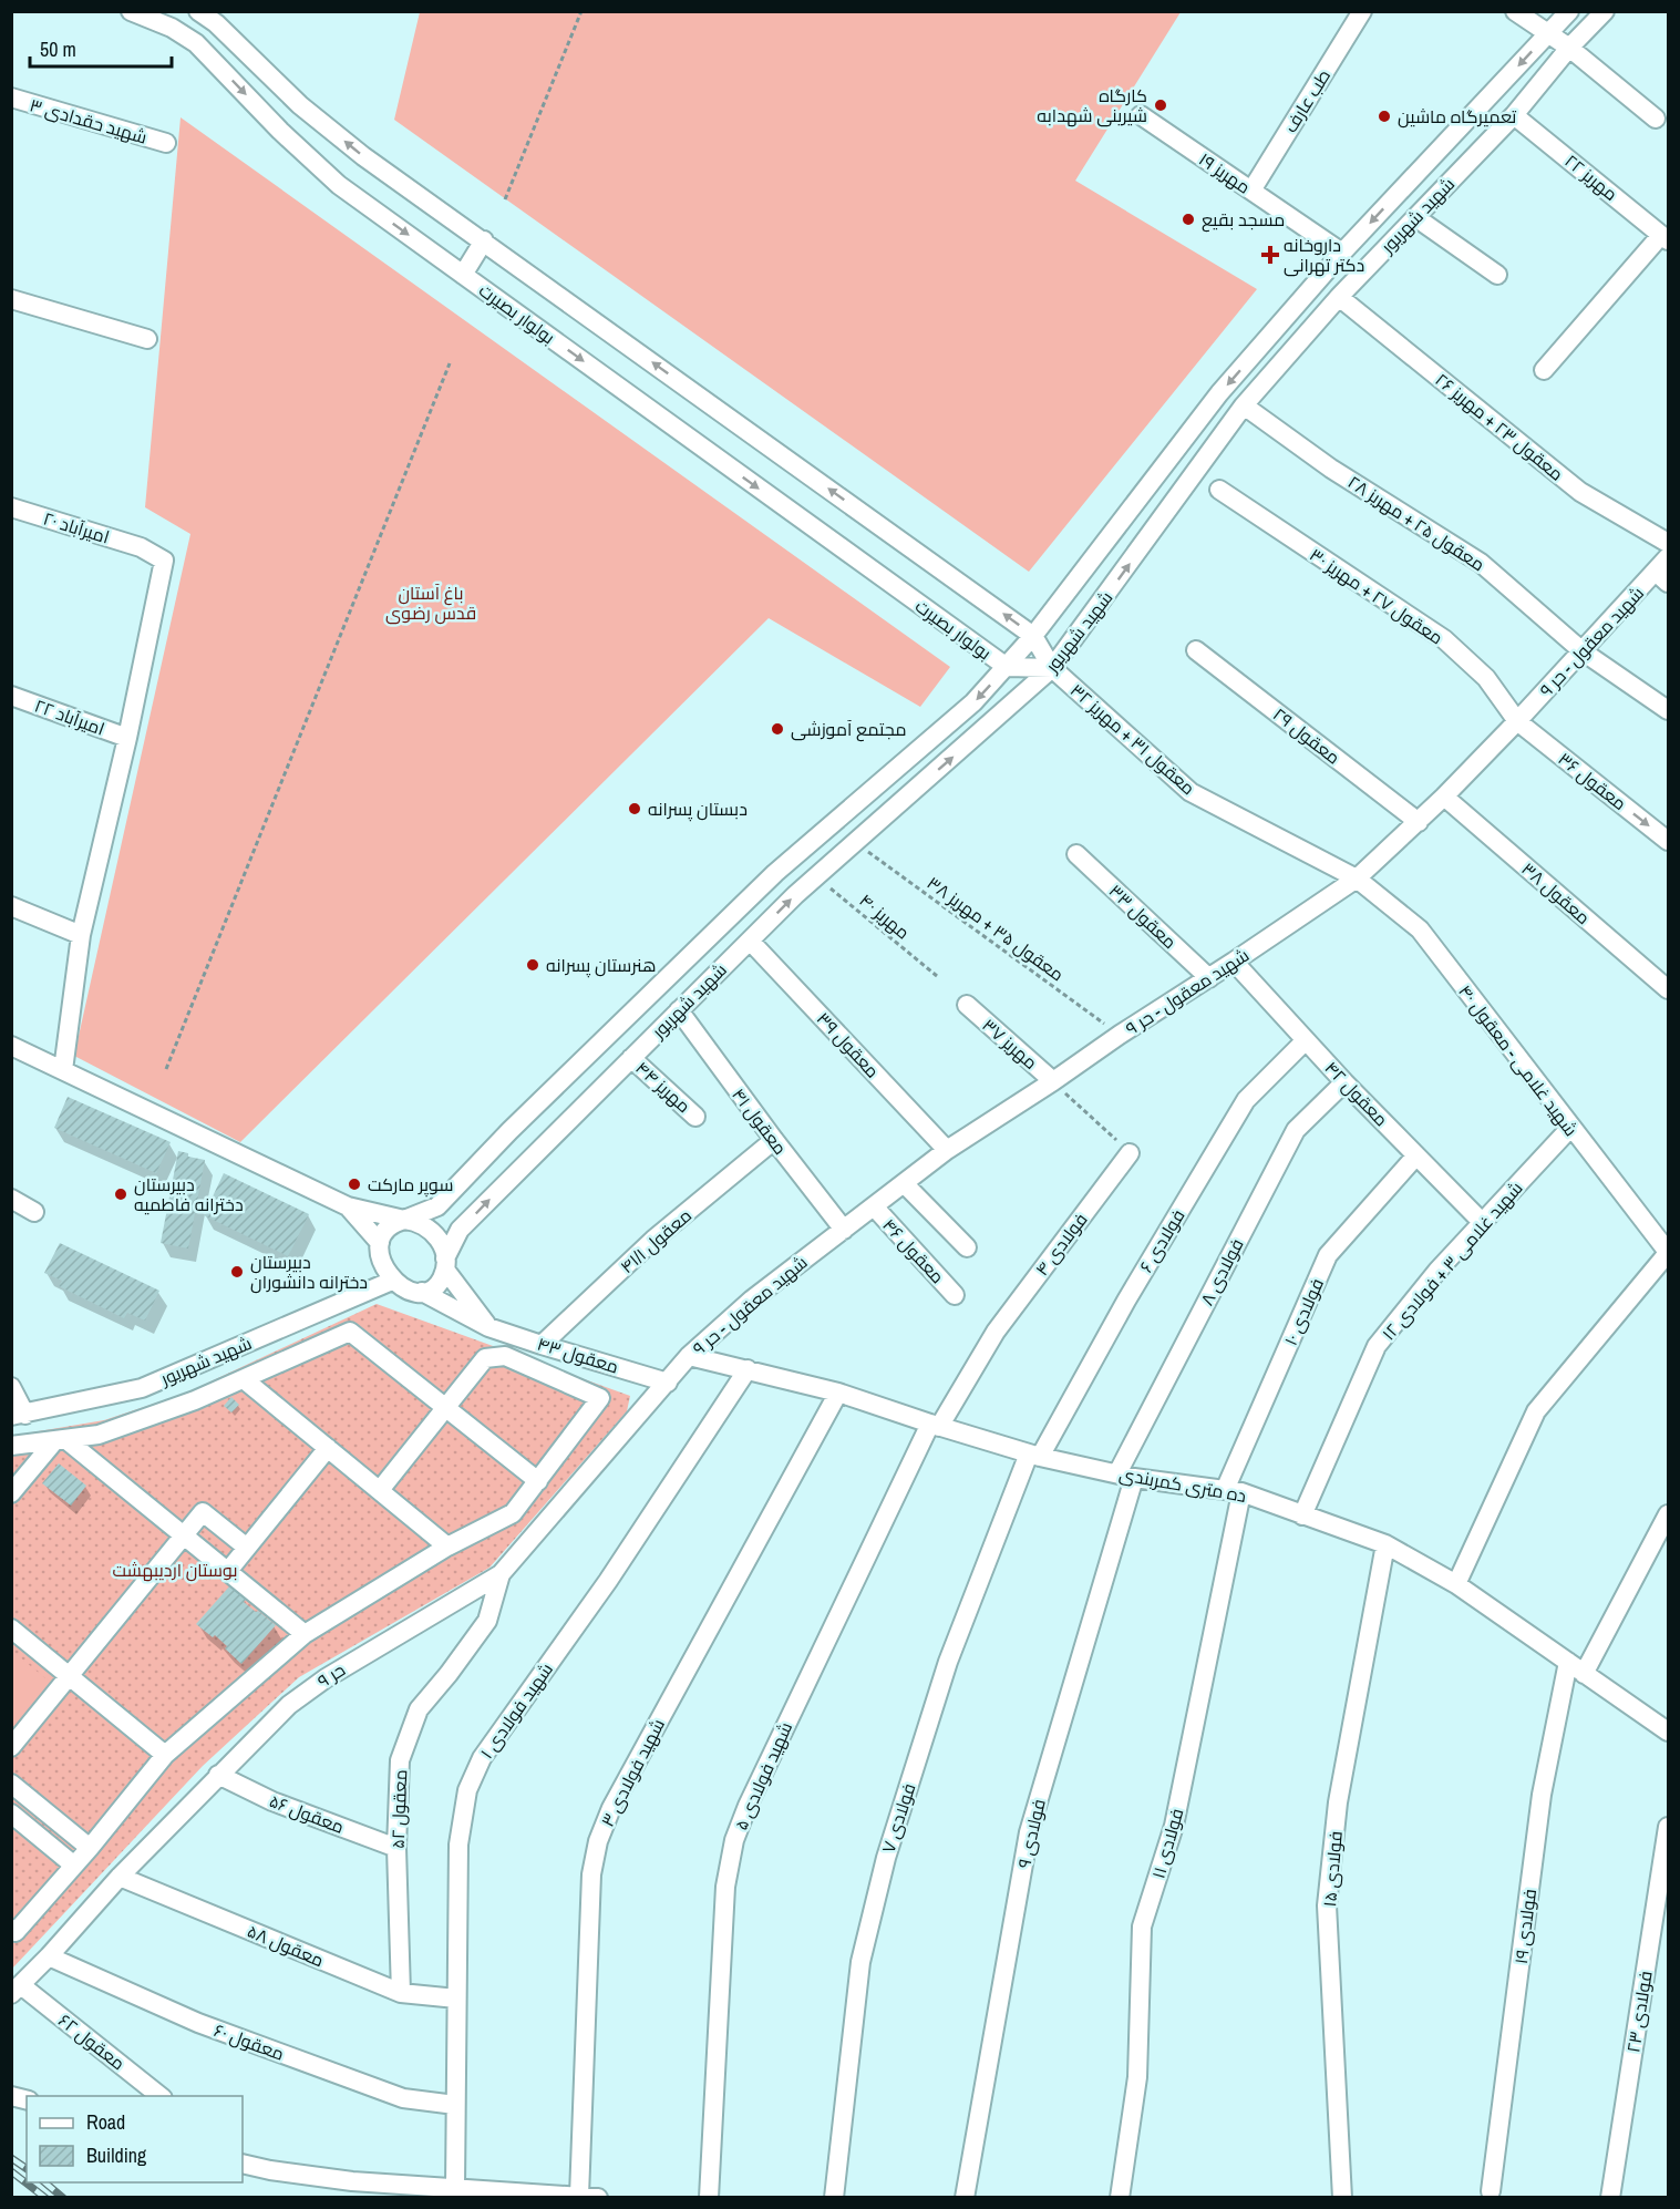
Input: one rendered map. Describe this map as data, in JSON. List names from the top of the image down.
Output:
{
  "streets": {
    "street": [
      "طب عارف",
      "شهید حقدادی ۳",
      "مهریز ۱۹",
      "مهریز ۲۲",
      "شهید شهریور",
      "بولوار بصیرت",
      "معقول ۲۳ + مهریز ۲۶",
      "معقول ۲۵ + مهریز ۲۸",
      "امیرآباد ۲۰",
      "معقول ۲۷ + مهریز ۳۰",
      "شهید معقول - حر ۹",
      "امیرآباد ۲۲",
      "معقول ۲۹",
      "معقول ۳۱ + مهریز ۳۲",
      "معقول ۳۶",
      "معقول ۳۸",
      "معقول ۳۳",
      "مهریز ۳۷",
      "معقول ۳۹",
      "شهید غلامی - معقول ۴۰",
      "مهریز ۴۴",
      "معقول ۴۲",
      "معقول ۴۱",
      "معقول ۴۱/۱",
      "فولادی ۶",
      "فولادی ۴",
      "معقول ۴۶",
      "شهید غلامی ۳ + فولادی ۱۲",
      "فولادی ۸",
      "فولادی ۱۰",
      "معقول ۴۳",
      "ده متری کمربندی",
      "حر ۹",
      "شهید فولادی ۱",
      "شهید فولادی ۳",
      "شهید فولادی ۵",
      "معقول ۵۲",
      "معقول ۵۶",
      "فولادی ۷",
      "فولادی ۹",
      "فولادی ۱۱",
      "فولادی ۱۵",
      "فولادی ۱۹",
      "معقول ۵۸",
      "فولادی ۲۳",
      "معقول ۶۲",
      "معقول ۶۰"
    ],
    "path": ["مهریز ۴۰", "معقول ۳۵ + مهریز ۳۸"]
  },
  "crossings": [
    ["طب عارف", "مهریز ۱۹"],
    ["مهریز ۱۹", "شهید شهریور"],
    ["مهریز ۲۲", "شهید شهریور"],
    ["شهید شهریور", "بولوار بصیرت"],
    ["شهید شهریور", "معقول ۲۳ + مهریز ۲۶"],
    ["شهید شهریور", "معقول ۲۵ + مهریز ۲۸"],
    ["شهید شهریور", "معقول ۳۱ + مهریز ۳۲"],
    ["شهید شهریور", "مهریز ۴۰"],
    ["شهید شهریور", "معقول ۳۵ + مهریز ۳۸"],
    ["شهید شهریور", "معقول ۳۹"],
    ["شهید شهریور", "مهریز ۴۴"],
    ["شهید شهریور", "معقول ۴۱"],
    ["شهید شهریور", "معقول ۴۳"],
    ["بولوار بصیرت", "معقول ۳۱ + مهریز ۳۲"],
    ["معقول ۲۵ + مهریز ۲۸", "شهید معقول - حر ۹"],
    ["امیرآباد ۲۰", "امیرآباد ۲۲"],
    ["معقول ۲۷ + مهریز ۳۰", "شهید معقول - حر ۹"],
    ["معقول ۲۷ + مهریز ۳۰", "معقول ۳۶"],
    ["شهید معقول - حر ۹", "معقول ۲۹"],
    ["شهید معقول - حر ۹", "معقول ۳۱ + مهریز ۳۲"],
    ["شهید معقول - حر ۹", "معقول ۳۶"],
    ["شهید معقول - حر ۹", "معقول ۳۸"],
    ["شهید معقول - حر ۹", "معقول ۳۳"],
    ["شهید معقول - حر ۹", "معقول ۳۵ + مهریز ۳۸"],
    ["شهید معقول - حر ۹", "مهریز ۳۷"],
    ["شهید معقول - حر ۹", "معقول ۳۹"],
    ["شهید معقول - حر ۹", "شهید غلامی - معقول ۴۰"],
    ["شهید معقول - حر ۹", "معقول ۴۲"],
    ["شهید معقول - حر ۹", "معقول ۴۱"],
    ["شهید معقول - حر ۹", "معقول ۴۶"],
    ["شهید معقول - حر ۹", "معقول ۴۳"],
    ["شهید معقول - حر ۹", "ده متری کمربندی"],
    ["شهید معقول - حر ۹", "حر ۹"],
    ["معقول ۳۱ + مهریز ۳۲", "شهید غلامی - معقول ۴۰"],
    ["شهید غلامی - معقول ۴۰", "شهید غلامی ۳ + فولادی ۱۲"],
    ["معقول ۴۲", "فولادی ۶"],
    ["معقول ۴۲", "شهید غلامی ۳ + فولادی ۱۲"],
    ["معقول ۴۲", "فولادی ۸"],
    ["معقول ۴۲", "فولادی ۱۰"],
    ["معقول ۴۱", "معقول ۴۱/۱"],
    ["معقول ۴۱/۱", "معقول ۴۳"],
    ["فولادی ۶", "ده متری کمربندی"],
    ["فولادی ۶", "فولادی ۷"],
    ["فولادی ۴", "ده متری کمربندی"],
    ["فولادی ۴", "شهید فولادی ۵"],
    ["شهید غلامی ۳ + فولادی ۱۲", "ده متری کمربندی"],
    ["فولادی ۸", "ده متری کمربندی"],
    ["فولادی ۸", "فولادی ۹"],
    ["فولادی ۱۰", "ده متری کمربندی"],
    ["فولادی ۱۰", "فولادی ۱۱"],
    ["معقول ۴۳", "حر ۹"],
    ["ده متری کمربندی", "شهید فولادی ۱"],
    ["ده متری کمربندی", "شهید فولادی ۳"],
    ["ده متری کمربندی", "شهید فولادی ۵"],
    ["ده متری کمربندی", "فولادی ۷"],
    ["ده متری کمربندی", "فولادی ۹"],
    ["ده متری کمربندی", "فولادی ۱۱"],
    ["ده متری کمربندی", "فولادی ۱۵"],
    ["ده متری کمربندی", "فولادی ۱۹"],
    ["حر ۹", "معقول ۵۲"],
    ["حر ۹", "معقول ۵۶"],
    ["حر ۹", "معقول ۵۸"],
    ["حر ۹", "معقول ۶۲"],
    ["حر ۹", "معقول ۶۰"],
    ["شهید فولادی ۱", "معقول ۵۸"],
    ["شهید فولادی ۱", "معقول ۶۰"],
    ["معقول ۵۲", "معقول ۵۶"],
    ["معقول ۵۲", "معقول ۵۸"]
  ],
  "one_way": ["معقول ۳۶"],
  "parks": ["باغ آستان قدس رضوی", "بوستان اردیبهشت"],
  "places": {
    "other": [
      "کارگاه شیرینی شهدابه",
      "تعمیرگاه ماشین",
      "مسجد بقیع",
      "مجتمع آموزشی",
      "دبستان پسرانه",
      "هنرستان پسرانه",
      "سوپر مارکت",
      "دبیرستان دخترانه فاطمیه",
      "دبیرستان دخترانه دانشوران"
    ],
    "health": ["داروخانه دکتر تهرانی"]
  },
  "legend": ["Road", "Building"],
  "scale_bar": "50 m"
}
